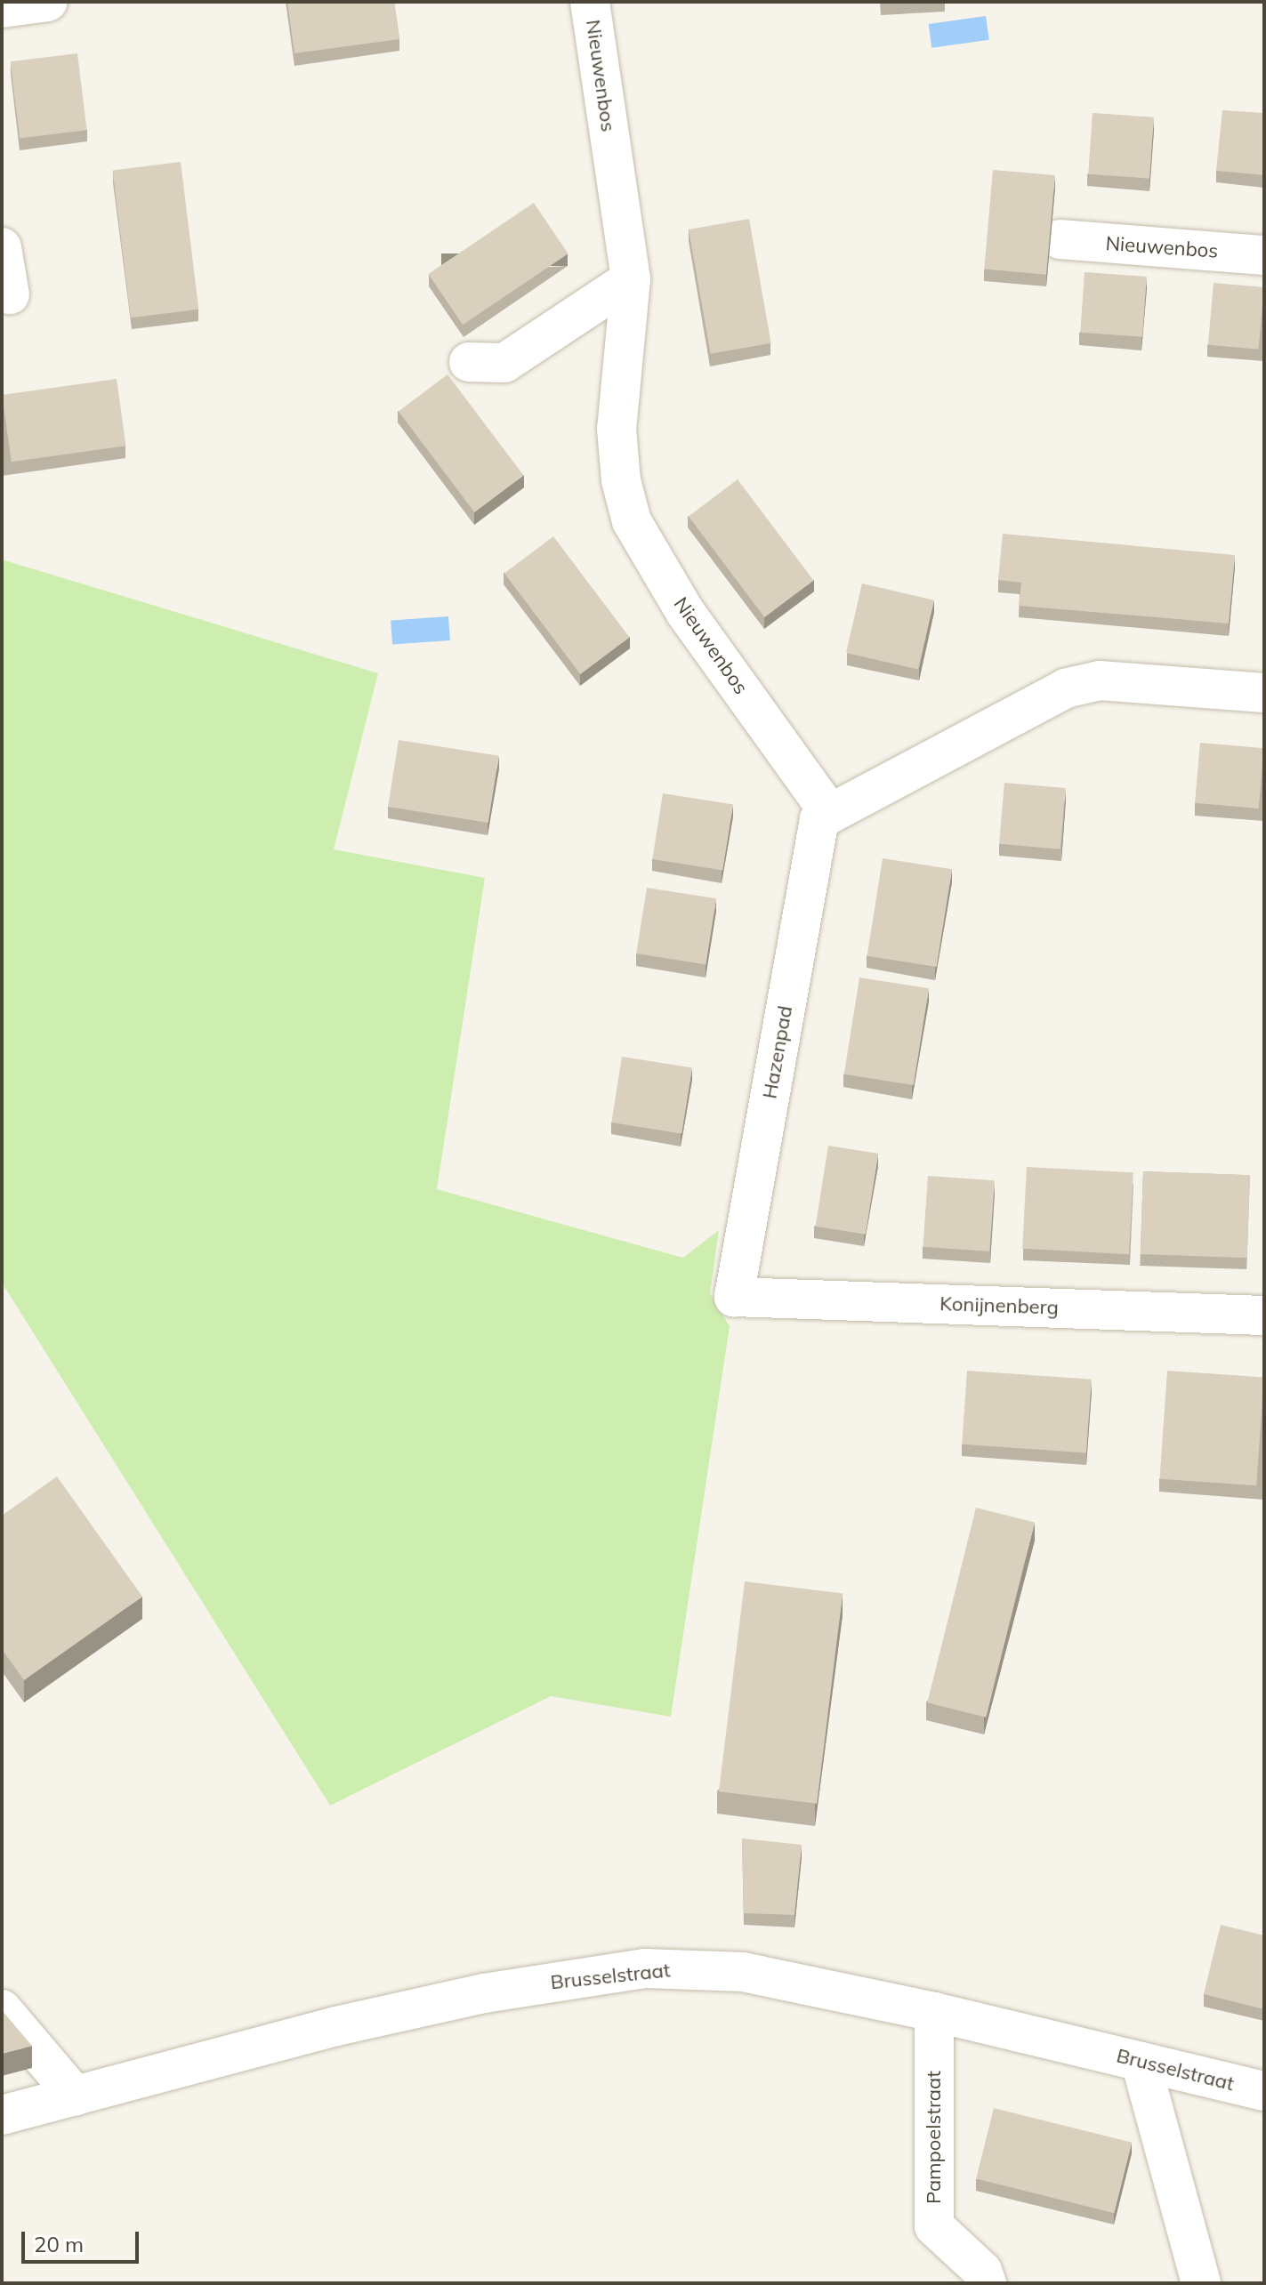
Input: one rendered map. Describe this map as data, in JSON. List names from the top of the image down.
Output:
{
  "streets": {
    "street": [
      "Nieuwenbos",
      "Hazenpad",
      "Konijnenberg",
      "Brusselstraat",
      "Pampoelstraat"
    ]
  },
  "crossings": [
    ["Nieuwenbos", "Hazenpad"],
    ["Hazenpad", "Konijnenberg"],
    ["Brusselstraat", "Pampoelstraat"]
  ],
  "scale_bar": "20 m"
}
